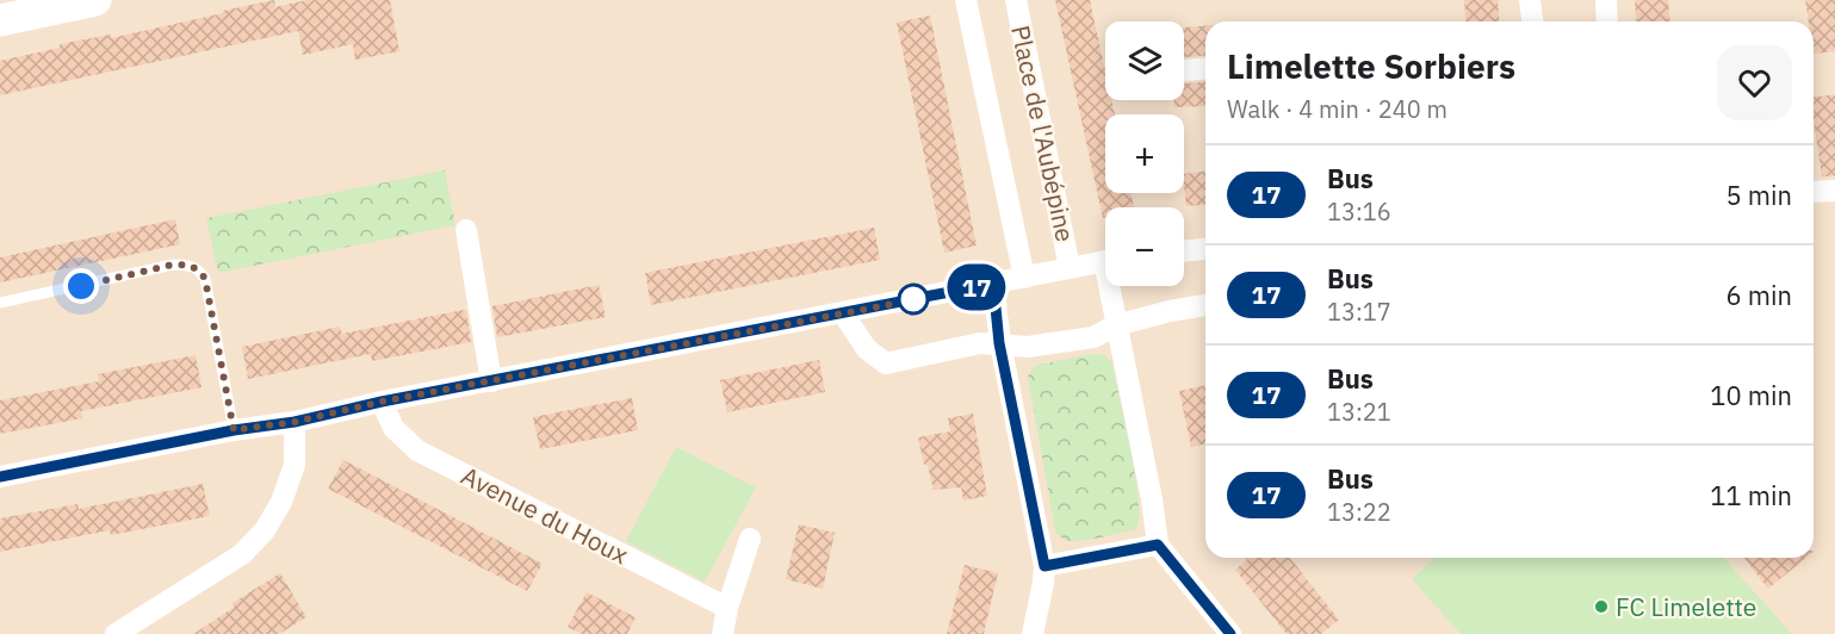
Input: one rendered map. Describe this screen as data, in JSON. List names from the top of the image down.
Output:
{
  "streets": {
    "street": ["Place de l'Aubépine", "Avenue du Houx"]
  },
  "places": ["FC Limelette"],
  "lines": ["bus line 17"],
  "page": {
    "on_map": "17",
    "map_buttons": ["+", "−"],
    "heading": ["Limelette Sorbiers", "Walk · 4 min · 240 m"],
    "list": [
      {
        "mark": "17",
        "name": "Bus",
        "note": "13:16",
        "value": "5 min"
      },
      {
        "mark": "17",
        "name": "Bus",
        "note": "13:17",
        "value": "6 min"
      },
      {
        "mark": "17",
        "name": "Bus",
        "note": "13:21",
        "value": "10 min"
      },
      {
        "mark": "17",
        "name": "Bus",
        "note": "13:22",
        "value": "11 min"
      }
    ]
  }
}
